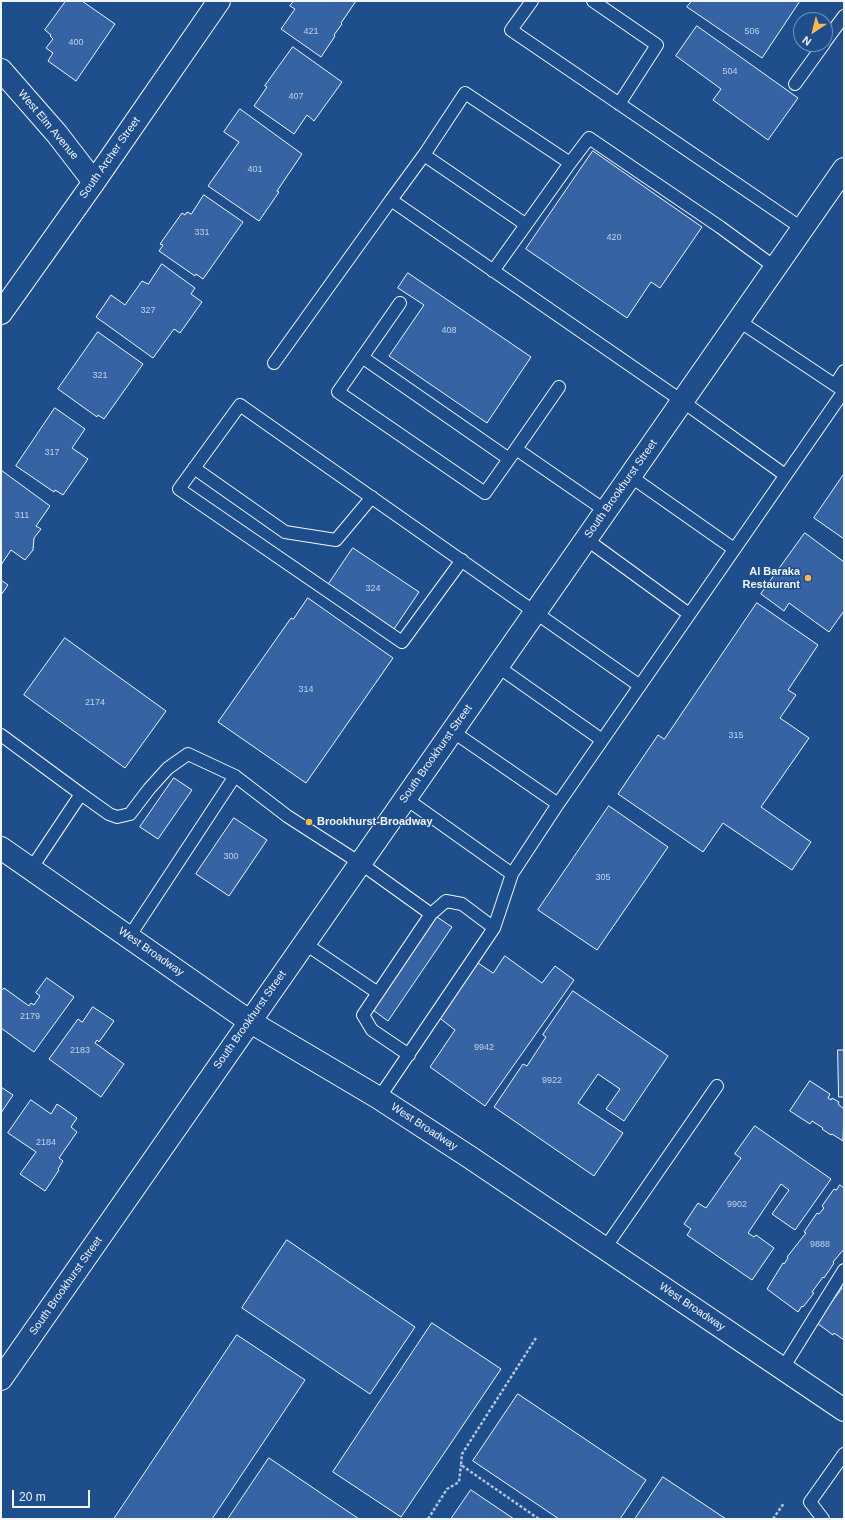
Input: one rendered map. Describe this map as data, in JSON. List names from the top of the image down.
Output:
{
  "streets": {
    "main road": [
      "West Elm Avenue",
      "South Archer Street",
      "South Brookhurst Street",
      "West Broadway"
    ]
  },
  "crossings": [
    ["West Elm Avenue", "South Archer Street"],
    ["South Brookhurst Street", "West Broadway"]
  ],
  "places": ["Al Baraka Restaurant", "Brookhurst-Broadway"],
  "house_numbers": [
    "421",
    "506",
    "400",
    "504",
    "407",
    "401",
    "331",
    "420",
    "327",
    "408",
    "321",
    "317",
    "311",
    "324",
    "314",
    "2174",
    "315",
    "300",
    "305",
    "2179",
    "9942",
    "2183",
    "9922",
    "2184",
    "9902",
    "9888"
  ],
  "scale_bar": "20 m",
  "north": "bottom left"
}
